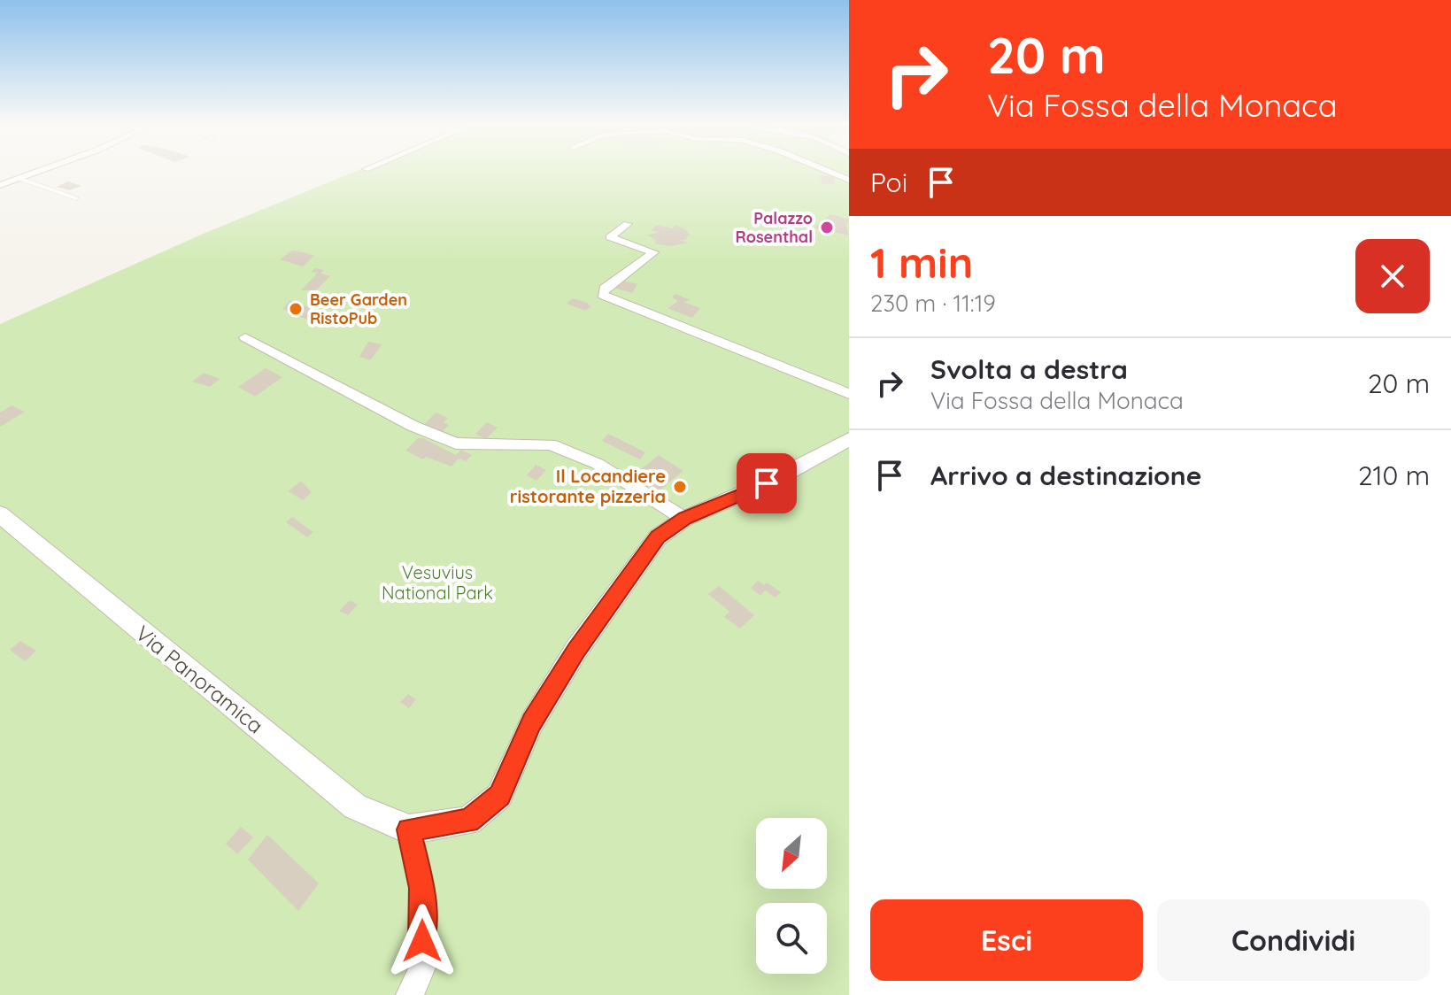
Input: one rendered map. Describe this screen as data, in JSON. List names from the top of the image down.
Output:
{
  "streets": {
    "street": ["Via Panoramica"]
  },
  "parks": ["Vesuvius National Park"],
  "places": ["Palazzo Rosenthal", "Beer Garden RistoPub", "Il Locandiere ristorante pizzeria"],
  "north": "bottom left",
  "page": {
    "turn": ["20 m", "Via Fossa della Monaca"],
    "then": "Poi",
    "heading": ["1 min", "230 m · 11:19"],
    "list": [
      {
        "name": "Svolta a destra",
        "note": "Via Fossa della Monaca",
        "value": "20 m"
      },
      {
        "name": "Arrivo a destinazione",
        "value": "210 m"
      }
    ],
    "buttons": ["Esci", "Condividi"]
  }
}
